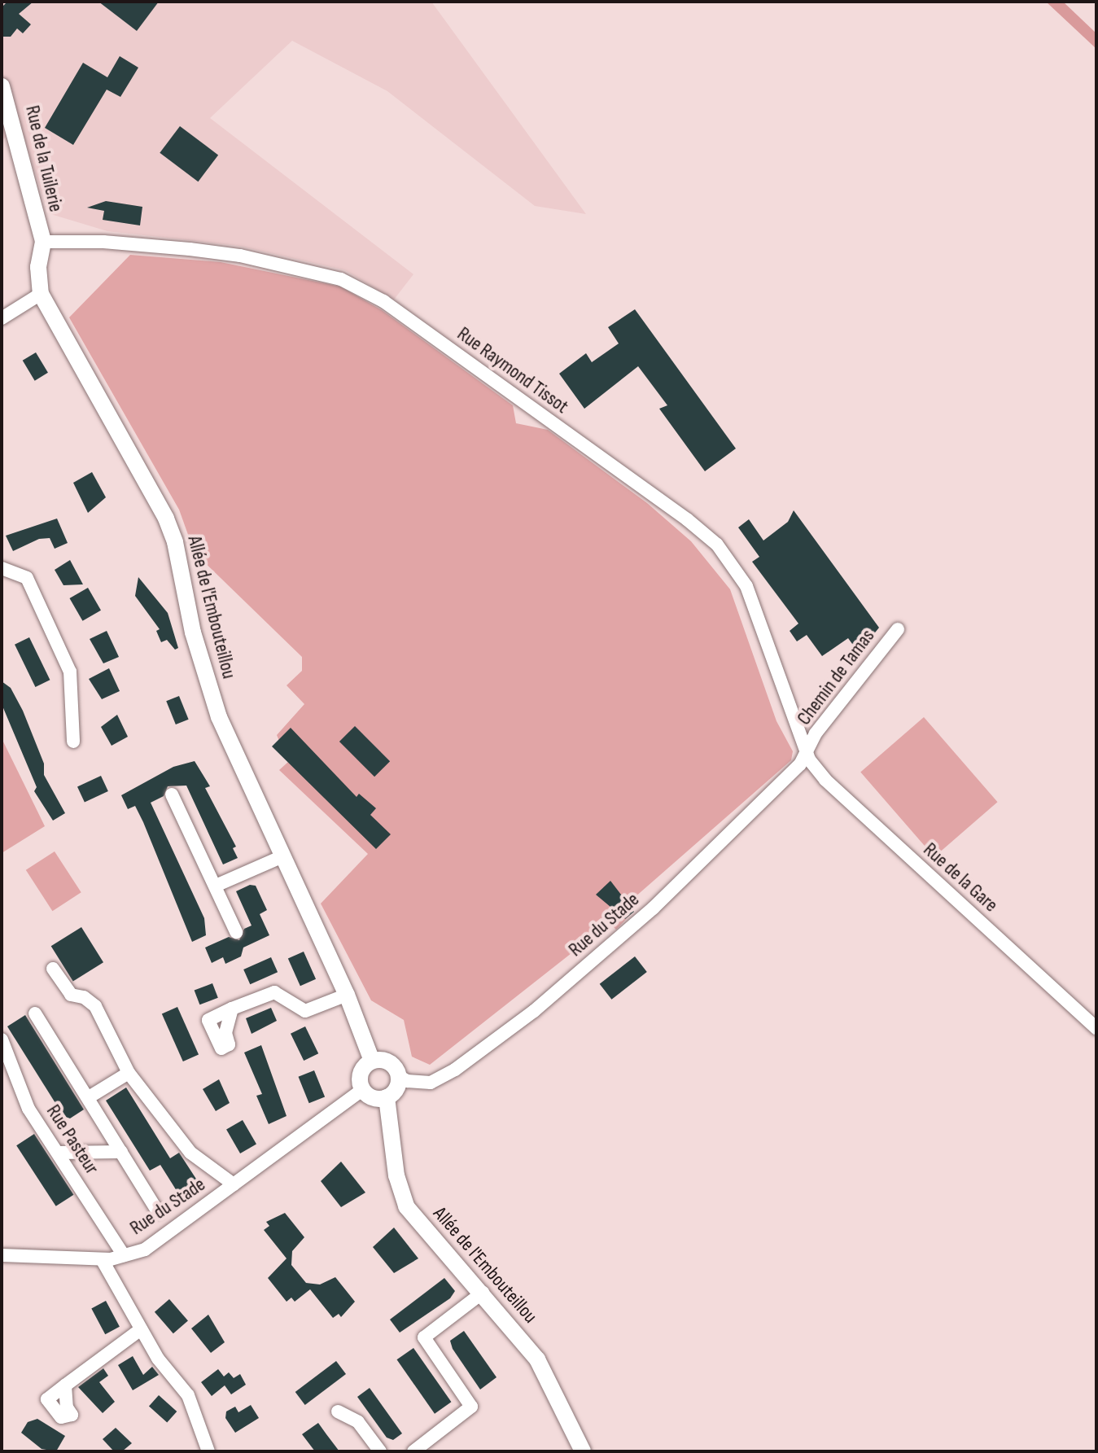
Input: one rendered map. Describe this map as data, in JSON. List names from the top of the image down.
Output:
{
  "streets": {
    "street": [
      "Rue de la Tuilerie",
      "Rue Raymond Tissot",
      "Allée de l'Embouteillou",
      "Chemin de Tamas",
      "Rue de la Gare",
      "Rue du Stade",
      "Rue Pasteur"
    ]
  },
  "crossings": [
    ["Rue de la Tuilerie", "Rue Raymond Tissot"],
    ["Rue de la Tuilerie", "Allée de l'Embouteillou"],
    ["Rue Raymond Tissot", "Allée de l'Embouteillou"],
    ["Rue Raymond Tissot", "Chemin de Tamas"],
    ["Rue Raymond Tissot", "Rue de la Gare"],
    ["Rue Raymond Tissot", "Rue du Stade"],
    ["Allée de l'Embouteillou", "Rue du Stade"],
    ["Chemin de Tamas", "Rue de la Gare"],
    ["Chemin de Tamas", "Rue du Stade"],
    ["Rue de la Gare", "Rue du Stade"],
    ["Rue du Stade", "Rue Pasteur"]
  ]
}
